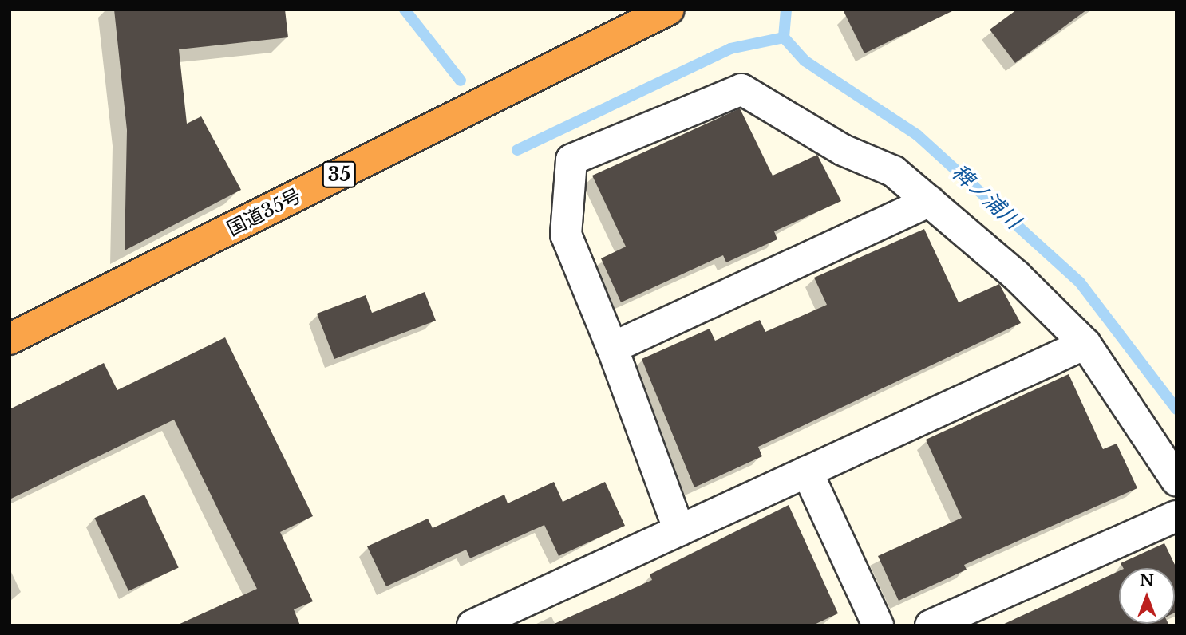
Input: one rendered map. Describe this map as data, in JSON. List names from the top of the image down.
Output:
{
  "streets": {
    "highway": ["35", "国道35号"]
  },
  "water": ["稗ノ浦川"],
  "north": "top"
}
